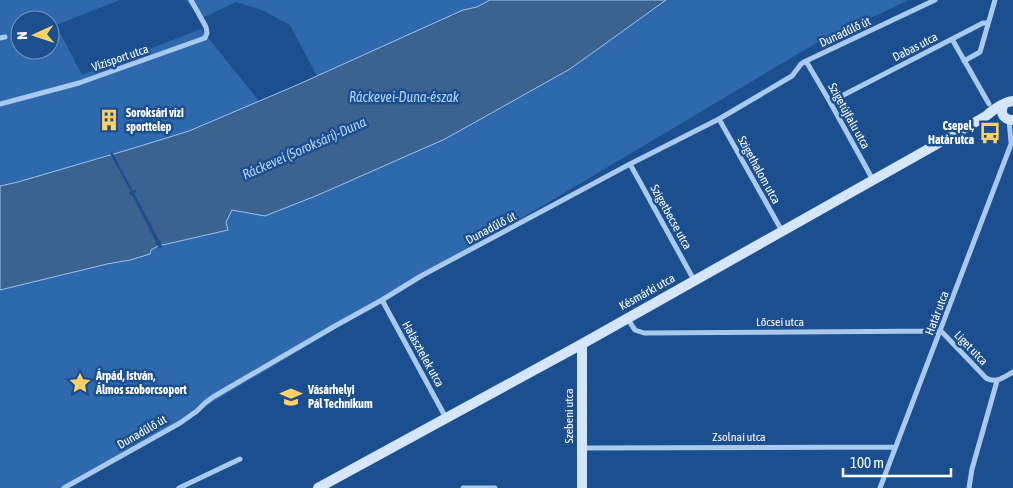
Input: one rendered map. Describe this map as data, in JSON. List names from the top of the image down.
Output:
{
  "streets": {
    "street": [
      "Dunadűlő út",
      "Dabas utca",
      "Vízisport utca",
      "Szigetújfalu utca",
      "Szigethalom utca",
      "Szigetbecse utca",
      "Késmárki utca",
      "Határ utca",
      "Lőcsei utca",
      "Liget utca",
      "Halásztelek utca",
      "Szebeni utca",
      "Zsolnai utca"
    ]
  },
  "crossings": [
    ["Dunadűlő út", "Szigetújfalu utca"],
    ["Dunadűlő út", "Szigethalom utca"],
    ["Dunadűlő út", "Szigetbecse utca"],
    ["Dunadűlő út", "Halásztelek utca"],
    ["Dabas utca", "Szigetújfalu utca"],
    ["Szigetújfalu utca", "Késmárki utca"],
    ["Szigethalom utca", "Késmárki utca"],
    ["Szigetbecse utca", "Késmárki utca"],
    ["Késmárki utca", "Lőcsei utca"],
    ["Késmárki utca", "Halásztelek utca"],
    ["Késmárki utca", "Szebeni utca"],
    ["Határ utca", "Lőcsei utca"],
    ["Határ utca", "Liget utca"],
    ["Határ utca", "Zsolnai utca"],
    ["Lőcsei utca", "Liget utca"],
    ["Szebeni utca", "Zsolnai utca"]
  ],
  "water": ["Ráckevei-Duna-észak", "Ráckevei (Soroksári)-Duna"],
  "places": {
    "building": ["Soroksári vízi sporttelep"],
    "bus stop": ["Csepel, Határ utca"],
    "place": ["Árpád, István, Álmos szoborcsoport"],
    "school or university": ["Vásárhelyi Pál Technikum"]
  },
  "scale_bar": "100 m",
  "north": "left"
}
